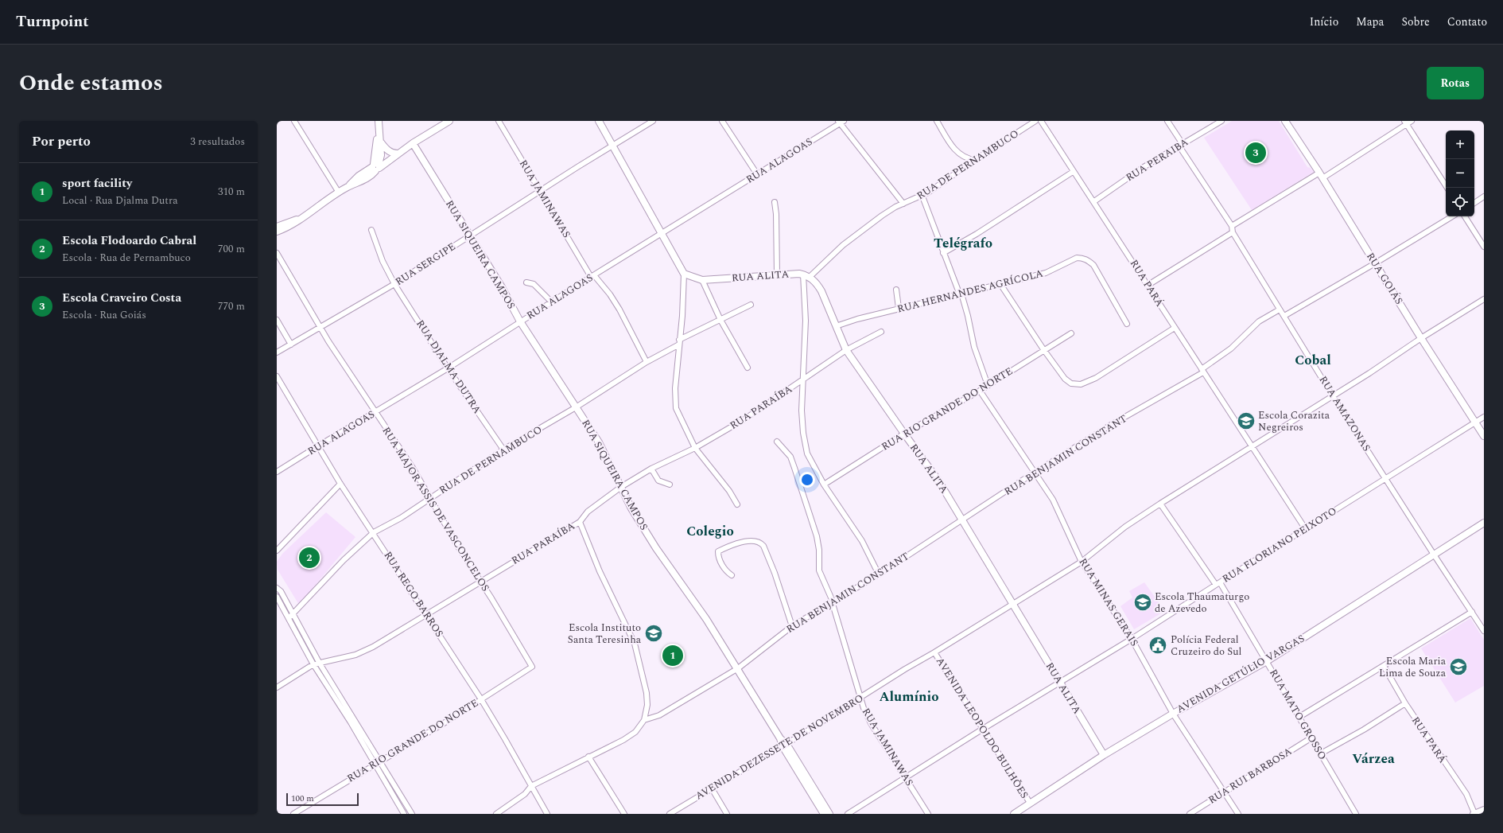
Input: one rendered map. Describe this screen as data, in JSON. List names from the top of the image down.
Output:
{
  "streets": {
    "street": [
      "RUA PERAIBA",
      "RUA ALAGOAS",
      "RUA DE PERNAMBUCO",
      "RUA JAMINAWAS",
      "RUA SIQUEIRA CAMPOS",
      "RUA SERGIPE",
      "RUA ALITA",
      "RUA GOIÁS",
      "RUA PARÁ",
      "RUA HERNANDES AGRÍCOLA",
      "RUA DJALMA DUTRA",
      "RUA PARAÍBA",
      "RUA RIO GRANDE DO NORTE",
      "RUA AMAZONAS",
      "RUA BENJAMIN CONSTANT",
      "RUA MAJOR ASSIS DE VASCONCELOS",
      "RUA FLORIANO PEIXOTO",
      "RUA REGO BARROS",
      "RUA MINAS GERAIS",
      "AVENIDA GETÚLIO VARGAS",
      "RUA MATO GROSSO",
      "AVENIDA LEOPOLDO BULHÕES",
      "AVENIDA DEZESSETE DE NOVEMBRO",
      "RUA RUI BARBOSA"
    ]
  },
  "crossings": [
    ["RUA PERAIBA", "RUA PARÁ"],
    ["RUA PERAIBA", "RUA AMAZONAS"],
    ["RUA ALAGOAS", "RUA JAMINAWAS"],
    ["RUA ALAGOAS", "RUA SIQUEIRA CAMPOS"],
    ["RUA ALAGOAS", "RUA DJALMA DUTRA"],
    ["RUA ALAGOAS", "RUA MAJOR ASSIS DE VASCONCELOS"],
    ["RUA ALAGOAS", "RUA REGO BARROS"],
    ["RUA DE PERNAMBUCO", "RUA JAMINAWAS"],
    ["RUA DE PERNAMBUCO", "RUA SIQUEIRA CAMPOS"],
    ["RUA DE PERNAMBUCO", "RUA ALITA"],
    ["RUA DE PERNAMBUCO", "RUA DJALMA DUTRA"],
    ["RUA DE PERNAMBUCO", "RUA MAJOR ASSIS DE VASCONCELOS"],
    ["RUA DE PERNAMBUCO", "RUA REGO BARROS"],
    ["RUA JAMINAWAS", "RUA SERGIPE"],
    ["RUA JAMINAWAS", "RUA BENJAMIN CONSTANT"],
    ["RUA JAMINAWAS", "RUA FLORIANO PEIXOTO"],
    ["RUA JAMINAWAS", "AVENIDA DEZESSETE DE NOVEMBRO"],
    ["RUA SIQUEIRA CAMPOS", "RUA SERGIPE"],
    ["RUA SIQUEIRA CAMPOS", "RUA PARAÍBA"],
    ["RUA SIQUEIRA CAMPOS", "RUA BENJAMIN CONSTANT"],
    ["RUA SIQUEIRA CAMPOS", "AVENIDA DEZESSETE DE NOVEMBRO"],
    ["RUA SERGIPE", "RUA DJALMA DUTRA"],
    ["RUA SERGIPE", "RUA MAJOR ASSIS DE VASCONCELOS"],
    ["RUA ALITA", "RUA HERNANDES AGRÍCOLA"],
    ["RUA ALITA", "RUA PARAÍBA"],
    ["RUA ALITA", "RUA RIO GRANDE DO NORTE"],
    ["RUA ALITA", "RUA BENJAMIN CONSTANT"],
    ["RUA ALITA", "RUA FLORIANO PEIXOTO"],
    ["RUA ALITA", "AVENIDA GETÚLIO VARGAS"],
    ["RUA ALITA", "AVENIDA DEZESSETE DE NOVEMBRO"],
    ["RUA GOIÁS", "RUA FLORIANO PEIXOTO"],
    ["RUA GOIÁS", "AVENIDA DEZESSETE DE NOVEMBRO"],
    ["RUA PARÁ", "RUA BENJAMIN CONSTANT"],
    ["RUA PARÁ", "RUA FLORIANO PEIXOTO"],
    ["RUA PARÁ", "AVENIDA DEZESSETE DE NOVEMBRO"],
    ["RUA PARAÍBA", "RUA MAJOR ASSIS DE VASCONCELOS"],
    ["RUA PARAÍBA", "RUA REGO BARROS"],
    ["RUA RIO GRANDE DO NORTE", "RUA MAJOR ASSIS DE VASCONCELOS"],
    ["RUA RIO GRANDE DO NORTE", "RUA REGO BARROS"],
    ["RUA RIO GRANDE DO NORTE", "RUA MINAS GERAIS"],
    ["RUA AMAZONAS", "RUA BENJAMIN CONSTANT"],
    ["RUA AMAZONAS", "RUA FLORIANO PEIXOTO"],
    ["RUA AMAZONAS", "AVENIDA GETÚLIO VARGAS"],
    ["RUA AMAZONAS", "AVENIDA DEZESSETE DE NOVEMBRO"],
    ["RUA BENJAMIN CONSTANT", "RUA MINAS GERAIS"],
    ["RUA FLORIANO PEIXOTO", "RUA MINAS GERAIS"],
    ["RUA FLORIANO PEIXOTO", "RUA MATO GROSSO"],
    ["RUA FLORIANO PEIXOTO", "AVENIDA LEOPOLDO BULHÕES"],
    ["RUA MINAS GERAIS", "AVENIDA GETÚLIO VARGAS"],
    ["RUA MINAS GERAIS", "AVENIDA DEZESSETE DE NOVEMBRO"],
    ["RUA MINAS GERAIS", "RUA RUI BARBOSA"],
    ["AVENIDA GETÚLIO VARGAS", "RUA MATO GROSSO"],
    ["AVENIDA GETÚLIO VARGAS", "AVENIDA LEOPOLDO BULHÕES"],
    ["RUA MATO GROSSO", "AVENIDA DEZESSETE DE NOVEMBRO"],
    ["RUA MATO GROSSO", "RUA RUI BARBOSA"],
    ["AVENIDA LEOPOLDO BULHÕES", "AVENIDA DEZESSETE DE NOVEMBRO"]
  ],
  "districts": [
    "Telégrafo",
    "Cobal",
    "Colegio",
    "Alumínio",
    "Várzea"
  ],
  "places": {
    "school or university": [
      "Escola Corazita Negreiros",
      "Escola Thaumaturgo de Azevedo",
      "Escola Instituto Santa Teresinha",
      "Escola Maria Lima de Souza"
    ],
    "public building": ["Polícia Federal Cruzeiro do Sul"]
  },
  "scale_bar": "100 m",
  "page": {
    "header": "Turnpoint",
    "nav": [
      "Início",
      "Mapa",
      "Sobre",
      "Contato"
    ],
    "title": "Onde estamos",
    "buttons": "Rotas",
    "heading": ["Por perto", "3 resultados"],
    "map_buttons": ["+", "−"],
    "pins": ["3", "2", "1"],
    "list": [
      {
        "mark": "1",
        "name": "sport facility",
        "note": "Local · Rua Djalma Dutra",
        "value": "310 m"
      },
      {
        "mark": "2",
        "name": "Escola Flodoardo Cabral",
        "note": "Escola · Rua de Pernambuco",
        "value": "700 m"
      },
      {
        "mark": "3",
        "name": "Escola Craveiro Costa",
        "note": "Escola · Rua Goiás",
        "value": "770 m"
      }
    ],
    "scale": "100 m"
  }
}
